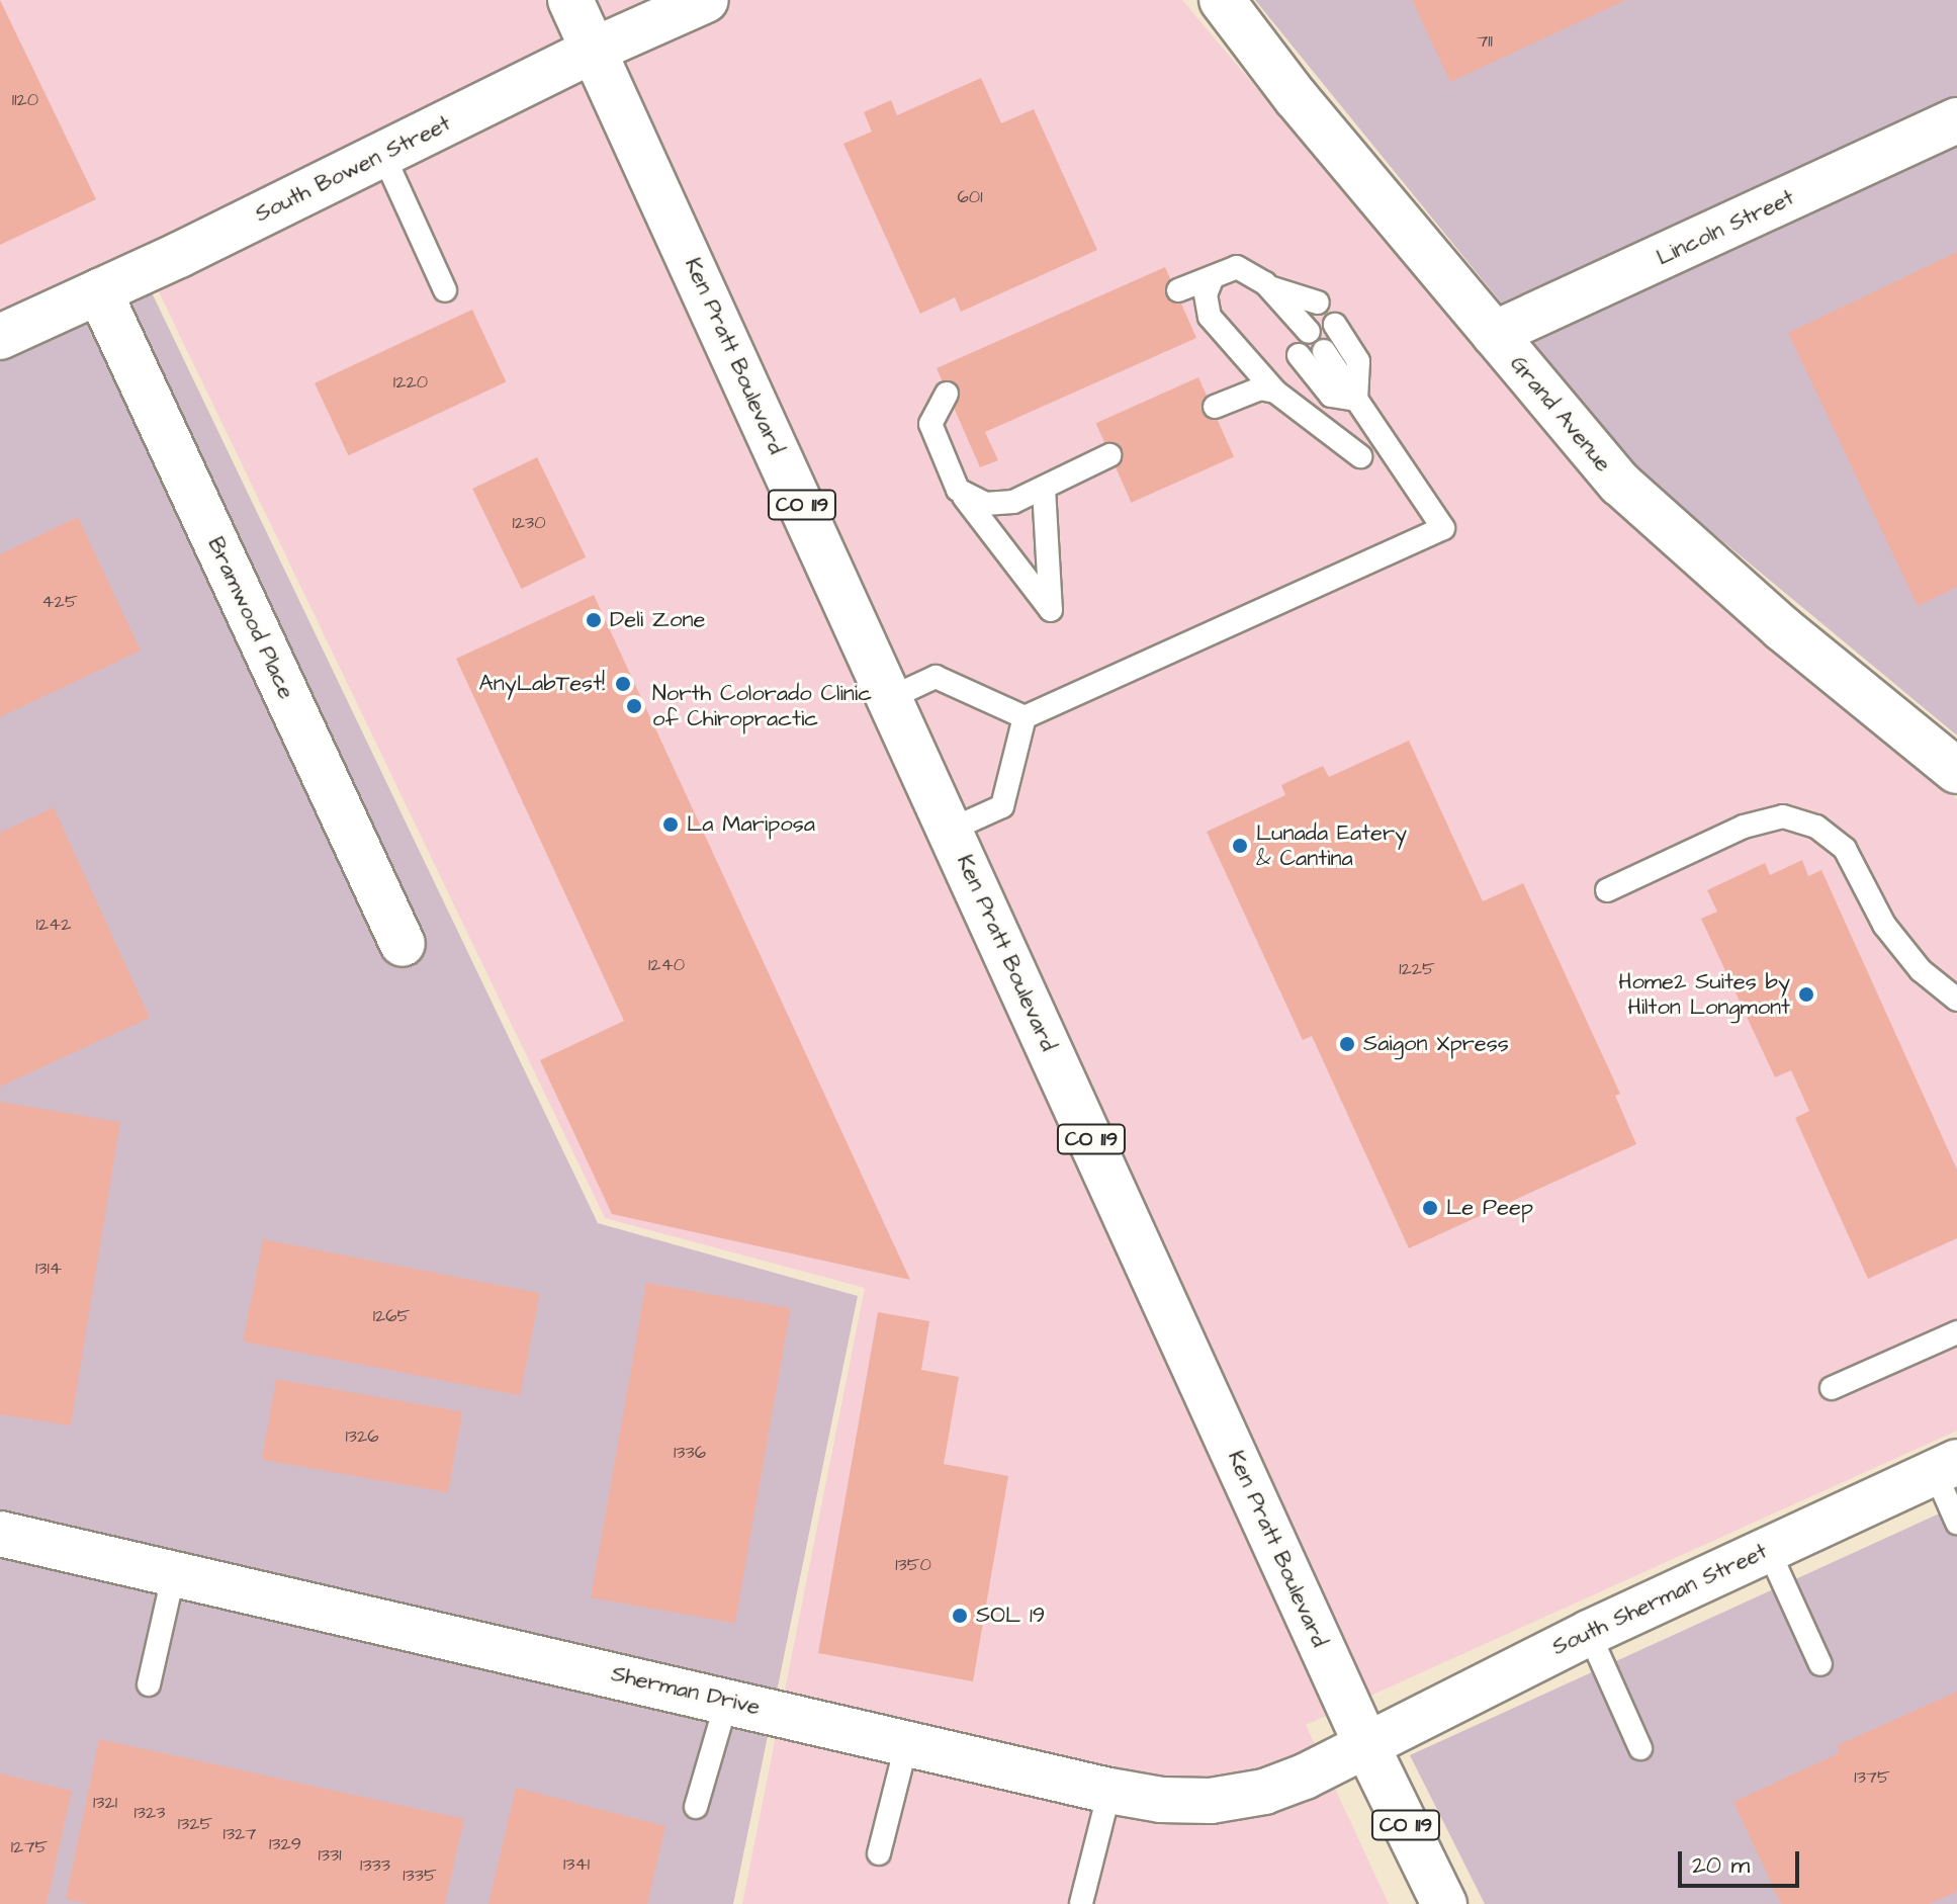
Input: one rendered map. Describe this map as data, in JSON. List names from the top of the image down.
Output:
{
  "streets": {
    "main road": [
      "South Bowen Street",
      "Lincoln Street",
      "Ken Pratt Boulevard",
      "Grand Avenue",
      "CO 119",
      "Bramwood Place",
      "South Sherman Street",
      "Sherman Drive"
    ]
  },
  "crossings": [
    ["South Bowen Street", "Ken Pratt Boulevard"],
    ["South Bowen Street", "Bramwood Place"],
    ["Lincoln Street", "Grand Avenue"],
    ["Ken Pratt Boulevard", "South Sherman Street"],
    ["Ken Pratt Boulevard", "Sherman Drive"],
    ["South Sherman Street", "Sherman Drive"]
  ],
  "places": [
    "Deli Zone",
    "AnyLabTest!",
    "North Colorado Clinic of Chiropractic",
    "La Mariposa",
    "Lunada Eatery & Cantina",
    "Home2 Suites by Hilton Longmont",
    "Saigon Xpress",
    "Le Peep",
    "SOL 19"
  ],
  "house_numbers": [
    "711",
    "1120",
    "601",
    "1220",
    "1230",
    "425",
    "1242",
    "1240",
    "1225",
    "1314",
    "1265",
    "1326",
    "1336",
    "1350",
    "1375",
    "1321",
    "1323",
    "1325",
    "1327",
    "1329",
    "1275",
    "1331",
    "1341",
    "1333",
    "1335"
  ],
  "scale_bar": "20 m"
}
